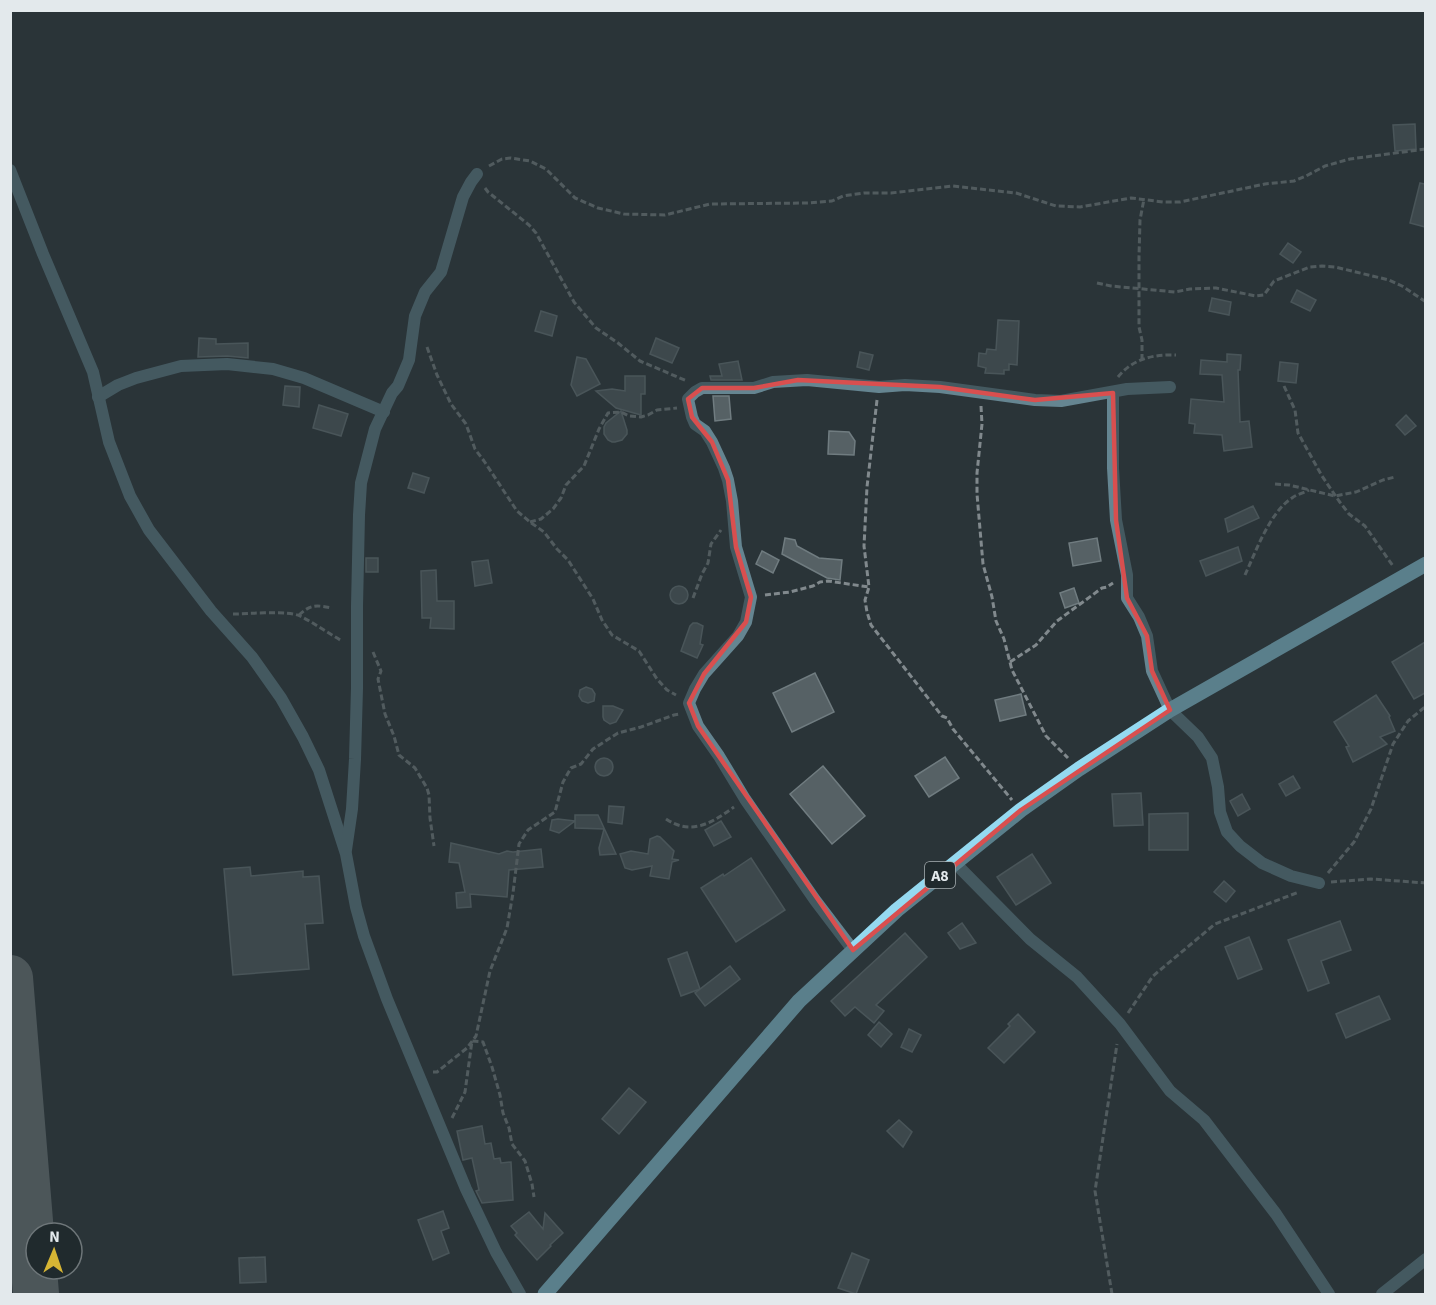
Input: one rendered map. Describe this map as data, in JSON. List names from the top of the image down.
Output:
{
  "streets": {
    "main road": ["A8"]
  },
  "north": "top"
}
